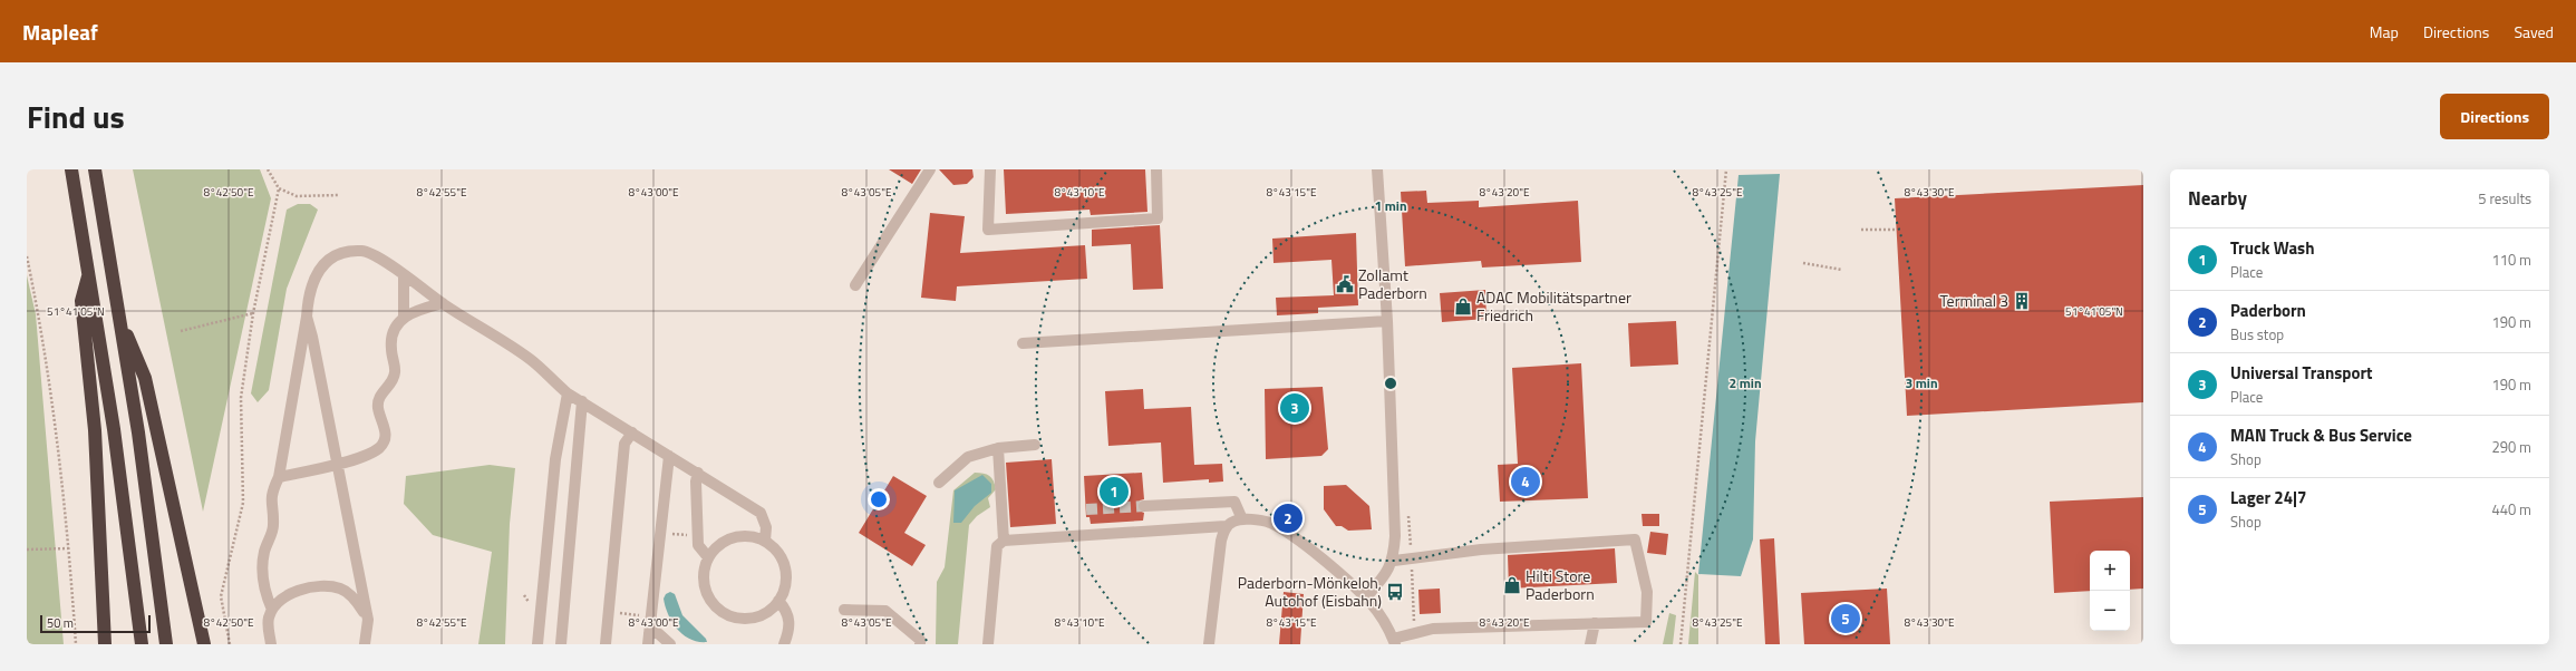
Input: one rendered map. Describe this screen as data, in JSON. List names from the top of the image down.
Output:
{
  "places": {
    "public building": ["Zollamt Paderborn"],
    "building": ["Terminal 3"],
    "shop": ["ADAC Mobilitätspartner Friedrich", "Hilti Store Paderborn"],
    "bus stop": ["Paderborn-Mönkeloh, Autohof (Eisbahn)"]
  },
  "scale_bar": "50 m",
  "page": {
    "header": "Mapleaf",
    "nav": ["Map", "Directions", "Saved"],
    "title": "Find us",
    "buttons": "Directions",
    "heading": ["Nearby", "5 results"],
    "list": [
      {
        "mark": "1",
        "name": "Truck Wash",
        "note": "Place",
        "value": "110 m"
      },
      {
        "mark": "2",
        "name": "Paderborn",
        "note": "Bus stop",
        "value": "190 m"
      },
      {
        "mark": "3",
        "name": "Universal Transport",
        "note": "Place",
        "value": "190 m"
      },
      {
        "mark": "4",
        "name": "MAN Truck & Bus Service",
        "note": "Shop",
        "value": "290 m"
      },
      {
        "mark": "5",
        "name": "Lager 24|7",
        "note": "Shop",
        "value": "440 m"
      }
    ],
    "pins": [
      "3",
      "4",
      "1",
      "2",
      "5"
    ],
    "map_buttons": ["+", "−"],
    "scale": "50 m"
  },
  "coordinates": [
    "8°42'50\"E",
    "8°42'55\"E",
    "8°43'00\"E",
    "8°43'05\"E",
    "8°43'10\"E",
    "8°43'15\"E",
    "8°43'20\"E",
    "8°43'25\"E",
    "8°43'30\"E",
    "51°41'05\"N"
  ],
  "rings": ["1 min", "2 min", "3 min"]
}
